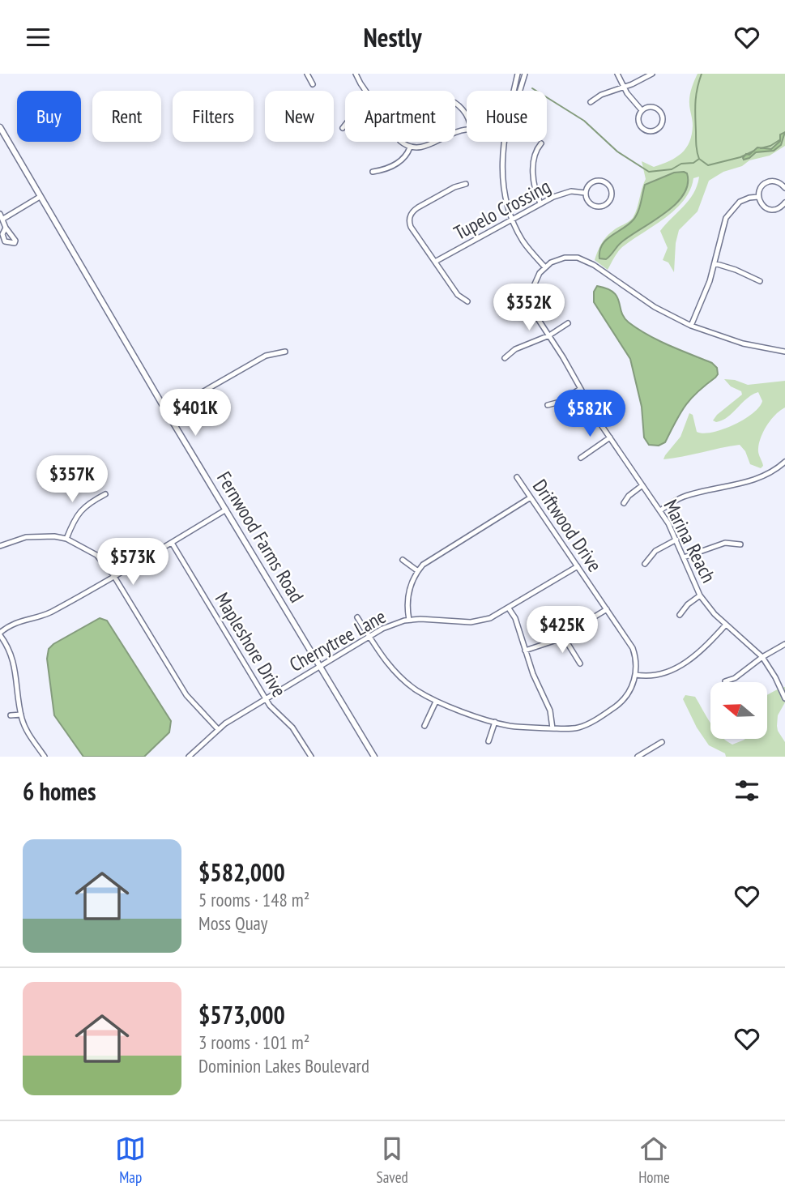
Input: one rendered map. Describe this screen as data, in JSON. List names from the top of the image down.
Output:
{
  "streets": {
    "street": [
      "Tupelo Crossing",
      "Driftwood Drive",
      "Fernwood Farms Road",
      "Marina Reach",
      "Cherrytree Lane",
      "Mapleshore Drive"
    ]
  },
  "crossings": [
    ["Driftwood Drive", "Cherrytree Lane"],
    ["Fernwood Farms Road", "Cherrytree Lane"],
    ["Cherrytree Lane", "Mapleshore Drive"]
  ],
  "north": "left",
  "page": {
    "header": "Nestly",
    "chip": [
      "Buy",
      "Rent",
      "Filters",
      "New",
      "Apartment",
      "House"
    ],
    "price": [
      "$352K",
      "$401K",
      "$582K",
      "$357K",
      "$573K",
      "$425K"
    ],
    "heading": "6 homes",
    "list": [
      {
        "name": "$582,000",
        "note": "5 rooms · 148 m² · Moss Quay"
      },
      {
        "name": "$573,000",
        "note": "3 rooms · 101 m² · Dominion Lakes Boulevard"
      }
    ],
    "tabs": ["Map", "Saved", "Home"]
  }
}
